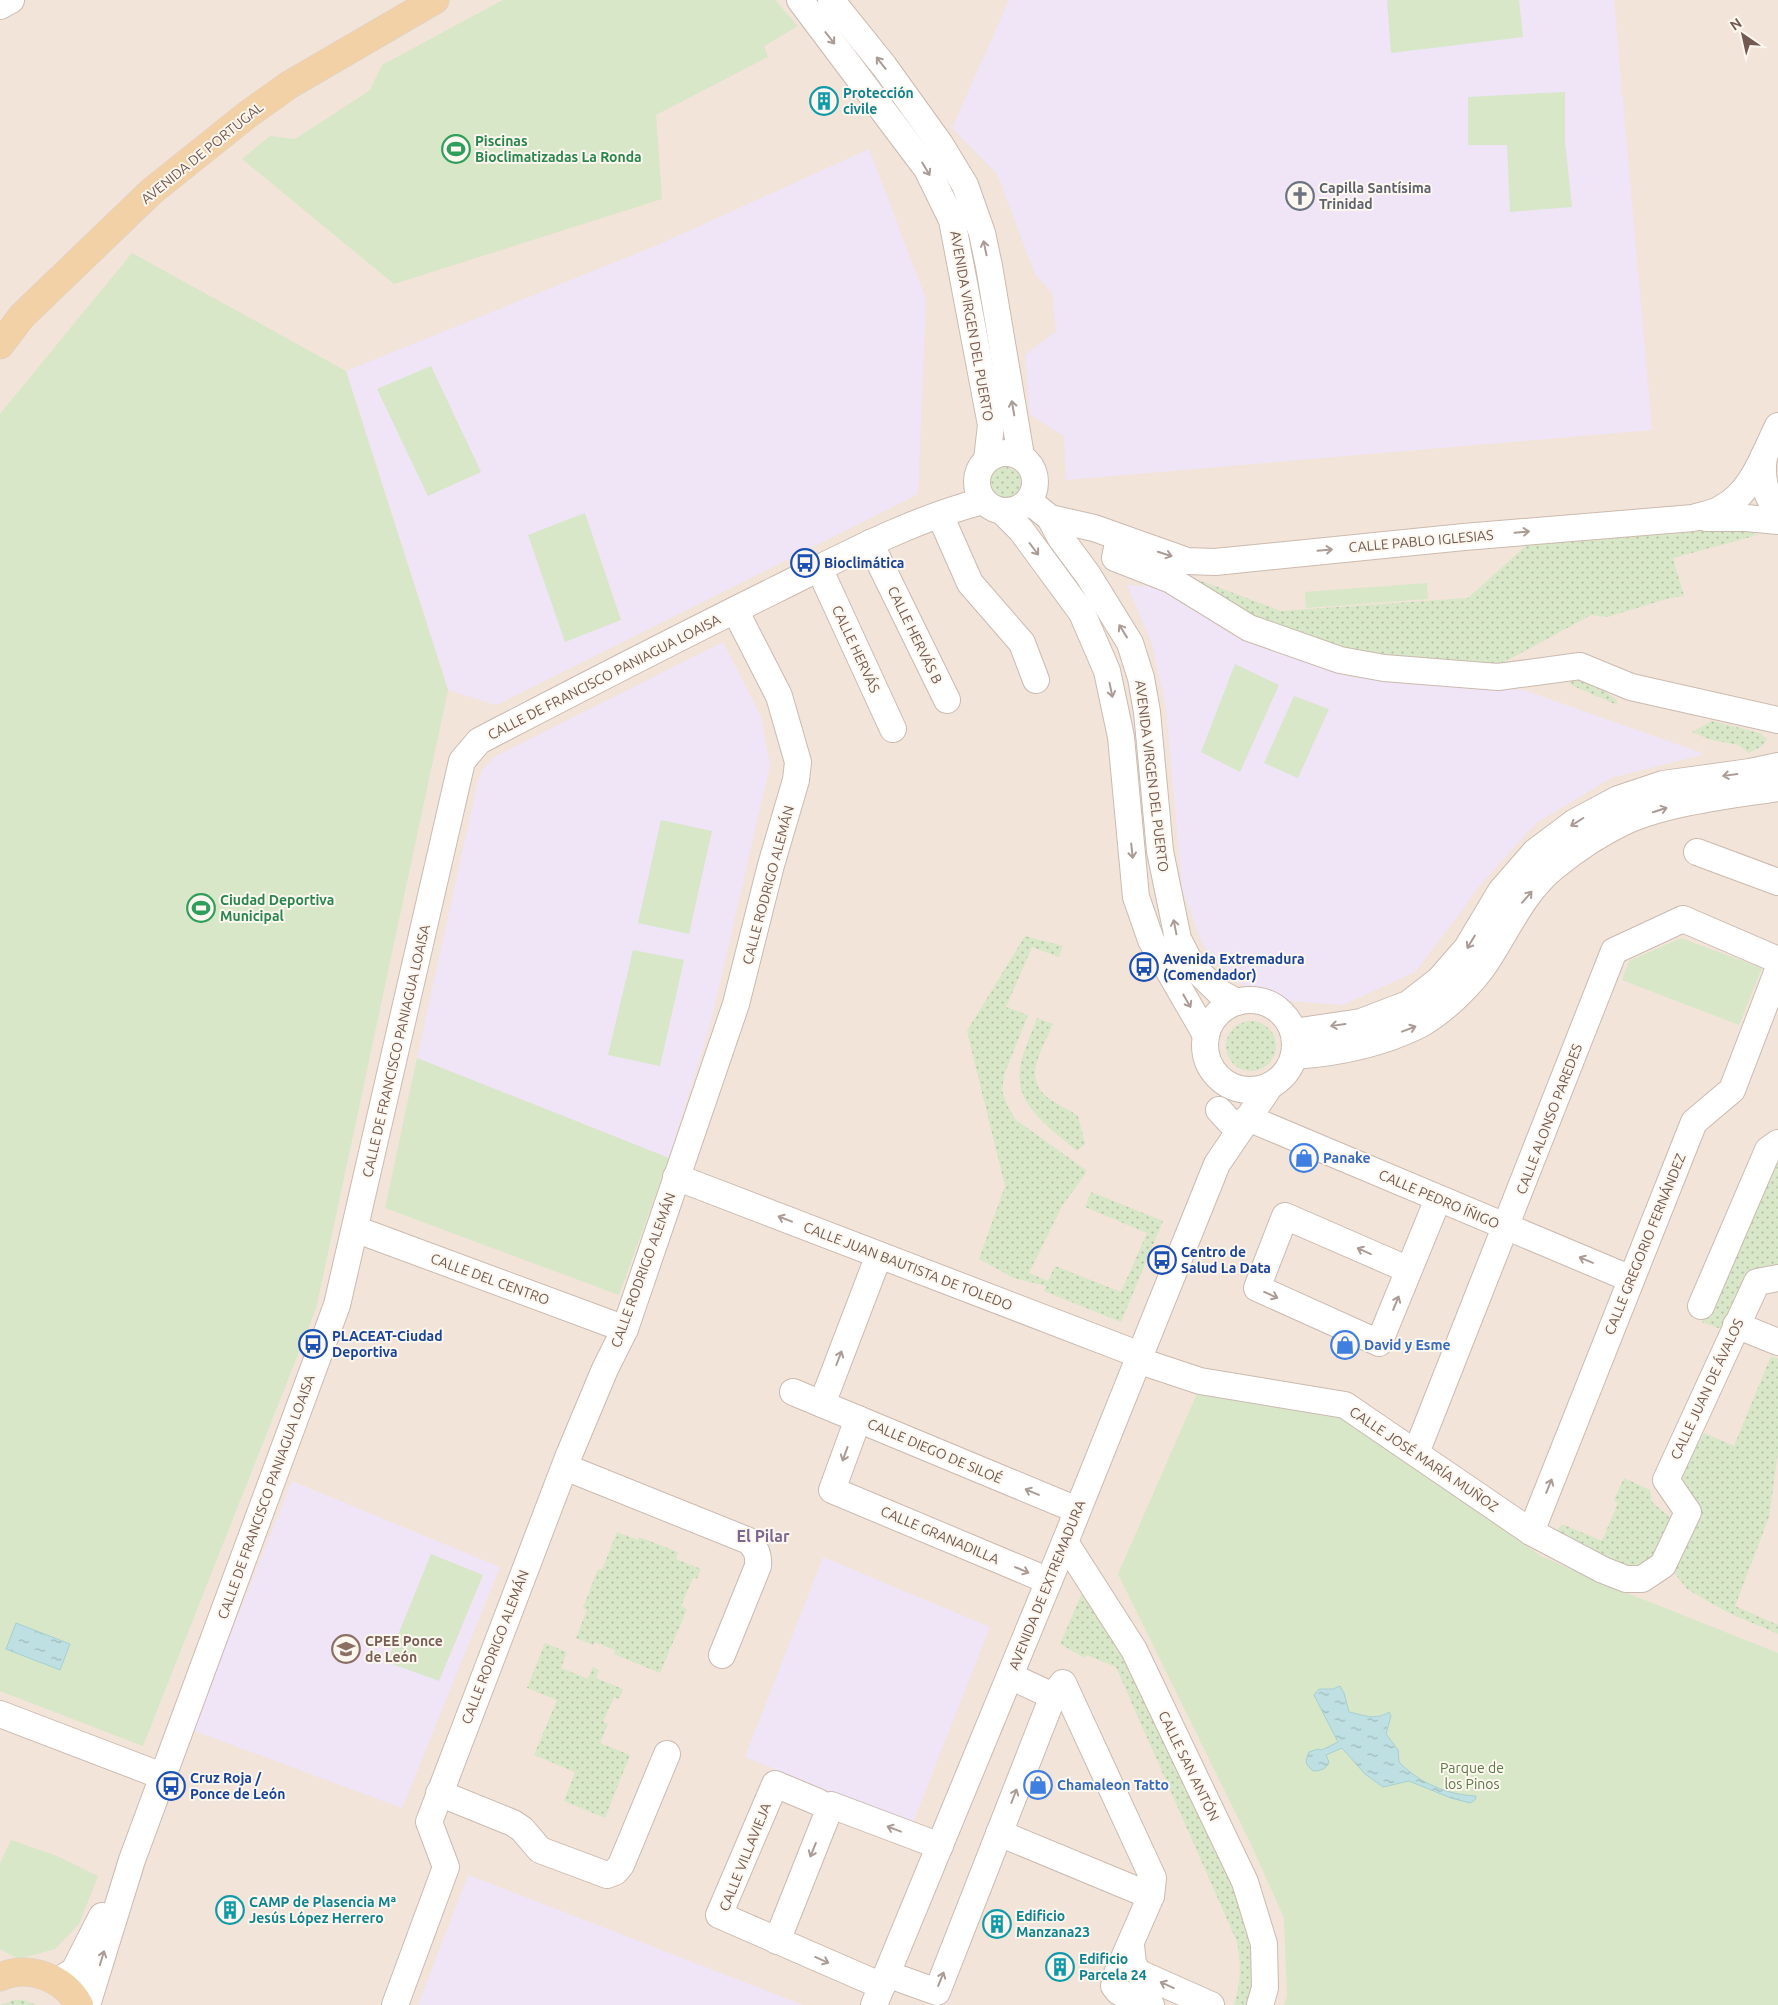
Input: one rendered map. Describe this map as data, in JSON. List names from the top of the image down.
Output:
{
  "streets": {
    "main road": ["AVENIDA DE PORTUGAL"],
    "street": [
      "AVENIDA VIRGEN DEL PUERTO",
      "CALLE PABLO IGLESIAS",
      "CALLE HERVÁS B",
      "CALLE HERVÁS",
      "CALLE DE FRANCISCO PANIAGUA LOAISA",
      "CALLE RODRIGO ALEMÁN",
      "CALLE ALONSO PAREDES",
      "CALLE PEDRO ÍÑIGO",
      "CALLE GREGORIO FERNÁNDEZ",
      "CALLE JUAN BAUTISTA DE TOLEDO",
      "CALLE DEL CENTRO",
      "CALLE JUAN DE ÁVALOS",
      "CALLE DIEGO DE SILOÉ",
      "CALLE JOSÉ MARÍA MUÑOZ",
      "CALLE GRANADILLA",
      "AVENIDA DE EXTREMADURA",
      "CALLE SAN ANTÓN",
      "CALLE VILLAVIEJA"
    ]
  },
  "crossings": [
    ["AVENIDA VIRGEN DEL PUERTO", "CALLE PABLO IGLESIAS"],
    ["AVENIDA VIRGEN DEL PUERTO", "CALLE DE FRANCISCO PANIAGUA LOAISA"],
    ["CALLE PABLO IGLESIAS", "CALLE DE FRANCISCO PANIAGUA LOAISA"],
    ["CALLE HERVÁS B", "CALLE DE FRANCISCO PANIAGUA LOAISA"],
    ["CALLE HERVÁS", "CALLE DE FRANCISCO PANIAGUA LOAISA"],
    ["CALLE DE FRANCISCO PANIAGUA LOAISA", "CALLE RODRIGO ALEMÁN"],
    ["CALLE DE FRANCISCO PANIAGUA LOAISA", "CALLE DEL CENTRO"],
    ["CALLE RODRIGO ALEMÁN", "CALLE JUAN BAUTISTA DE TOLEDO"],
    ["CALLE RODRIGO ALEMÁN", "CALLE DEL CENTRO"],
    ["CALLE ALONSO PAREDES", "CALLE PEDRO ÍÑIGO"],
    ["CALLE ALONSO PAREDES", "CALLE JOSÉ MARÍA MUÑOZ"],
    ["CALLE PEDRO ÍÑIGO", "CALLE GREGORIO FERNÁNDEZ"],
    ["CALLE GREGORIO FERNÁNDEZ", "CALLE JOSÉ MARÍA MUÑOZ"],
    ["CALLE JUAN BAUTISTA DE TOLEDO", "CALLE JOSÉ MARÍA MUÑOZ"],
    ["CALLE JUAN BAUTISTA DE TOLEDO", "AVENIDA DE EXTREMADURA"],
    ["CALLE JUAN DE ÁVALOS", "CALLE JOSÉ MARÍA MUÑOZ"],
    ["CALLE DIEGO DE SILOÉ", "CALLE GRANADILLA"],
    ["CALLE DIEGO DE SILOÉ", "AVENIDA DE EXTREMADURA"],
    ["CALLE JOSÉ MARÍA MUÑOZ", "AVENIDA DE EXTREMADURA"],
    ["CALLE GRANADILLA", "AVENIDA DE EXTREMADURA"],
    ["AVENIDA DE EXTREMADURA", "CALLE SAN ANTÓN"]
  ],
  "one_way": [
    "CALLE GREGORIO FERNÁNDEZ",
    "CALLE JUAN BAUTISTA DE TOLEDO",
    "CALLE DIEGO DE SILOÉ",
    "CALLE GRANADILLA"
  ],
  "districts": ["El Pilar"],
  "parks": ["Parque de los Pinos"],
  "places": {
    "building": [
      "Protección civile",
      "CAMP de Plasencia Mª Jesús López Herrero",
      "Edificio Manzana23",
      "Edificio Parcela 24"
    ],
    "sports": ["Piscinas Bioclimatizadas La Ronda", "Ciudad Deportiva Municipal"],
    "church": ["Capilla Santísima Trinidad"],
    "bus stop": [
      "Bioclimática",
      "Avenida Extremadura (Comendador)",
      "Centro de Salud La Data",
      "PLACEAT-Ciudad Deportiva",
      "Cruz Roja / Ponce de León"
    ],
    "shop": ["Panake", "David y Esme", "Chamaleon Tatto"],
    "school or university": ["CPEE Ponce de León"]
  },
  "north": "top left"
}
